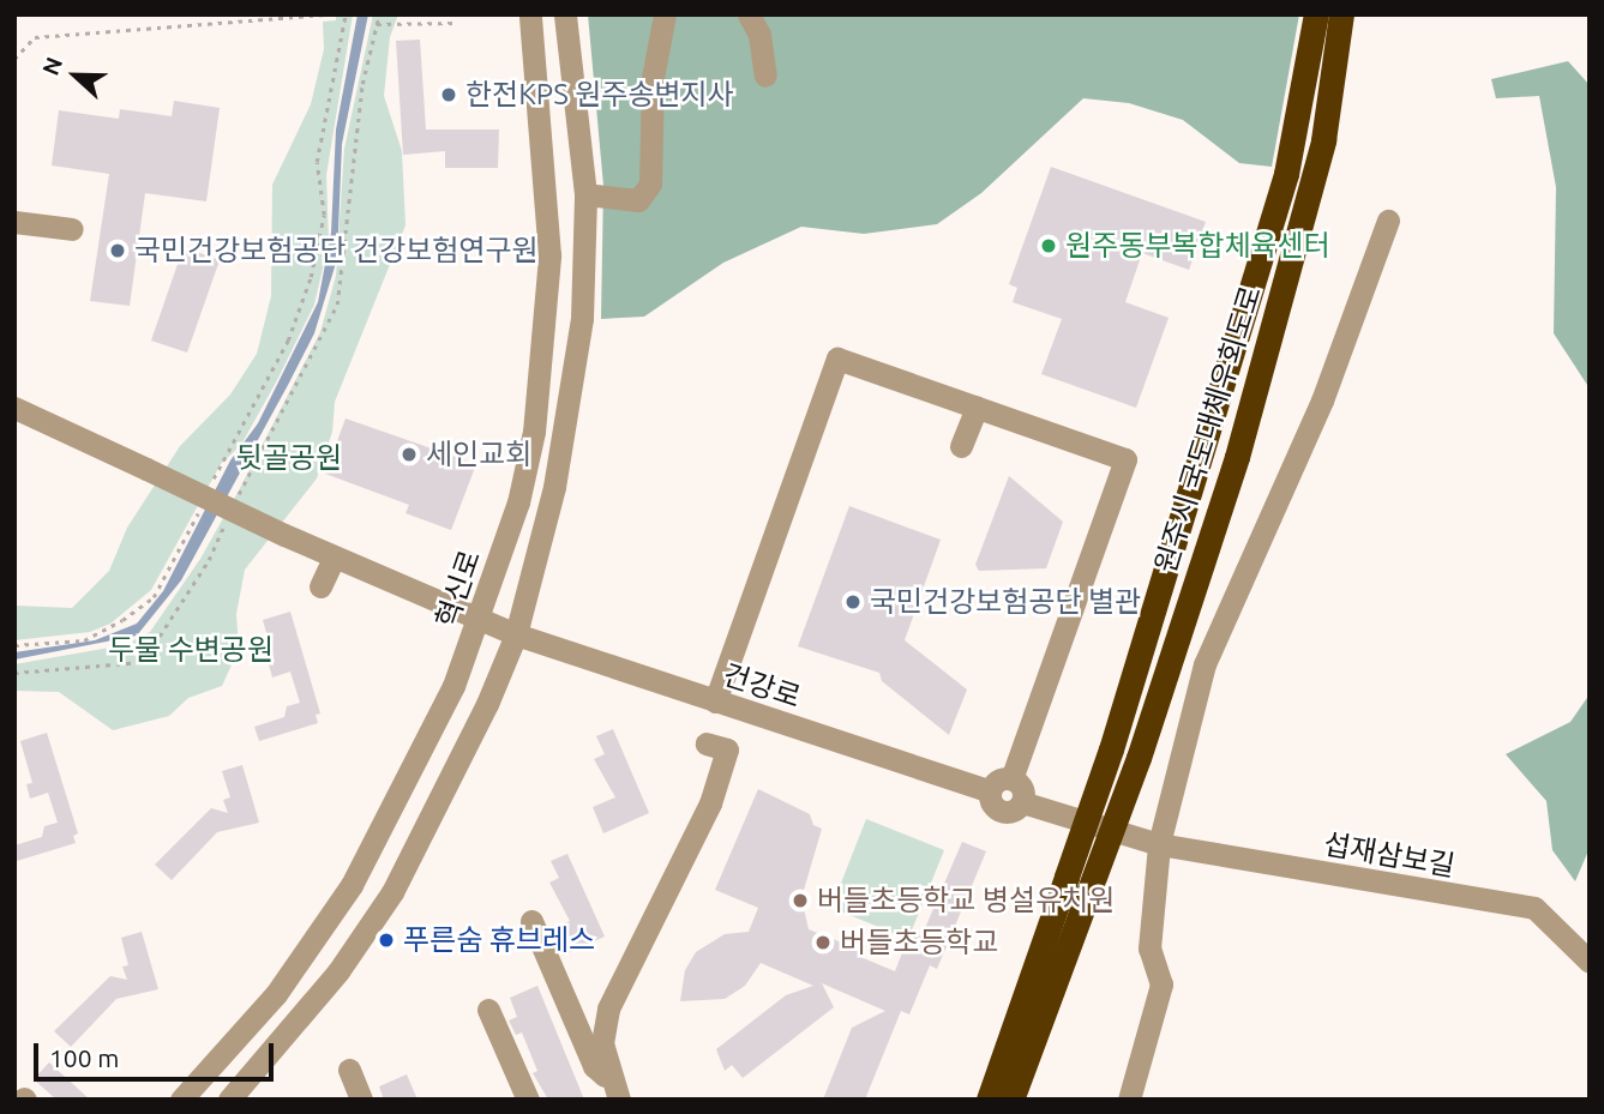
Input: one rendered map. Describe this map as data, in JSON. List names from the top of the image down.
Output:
{
  "streets": {
    "highway": ["원주시 국도대체우회도로"],
    "street": ["혁신로", "건강로", "섭재삼보길"]
  },
  "crossings": [
    ["혁신로", "건강로"]
  ],
  "parks": ["뒷골공원", "두물 수변공원"],
  "places": [
    "한전KPS 원주송변지사",
    "원주동부복합체육센터",
    "국민건강보험공단 건강보험연구원",
    "세인교회",
    "국민건강보험공단 별관",
    "버들초등학교 병설유치원",
    "푸른숨 휴브레스",
    "버들초등학교"
  ],
  "scale_bar": "100 m",
  "north": "left"
}
